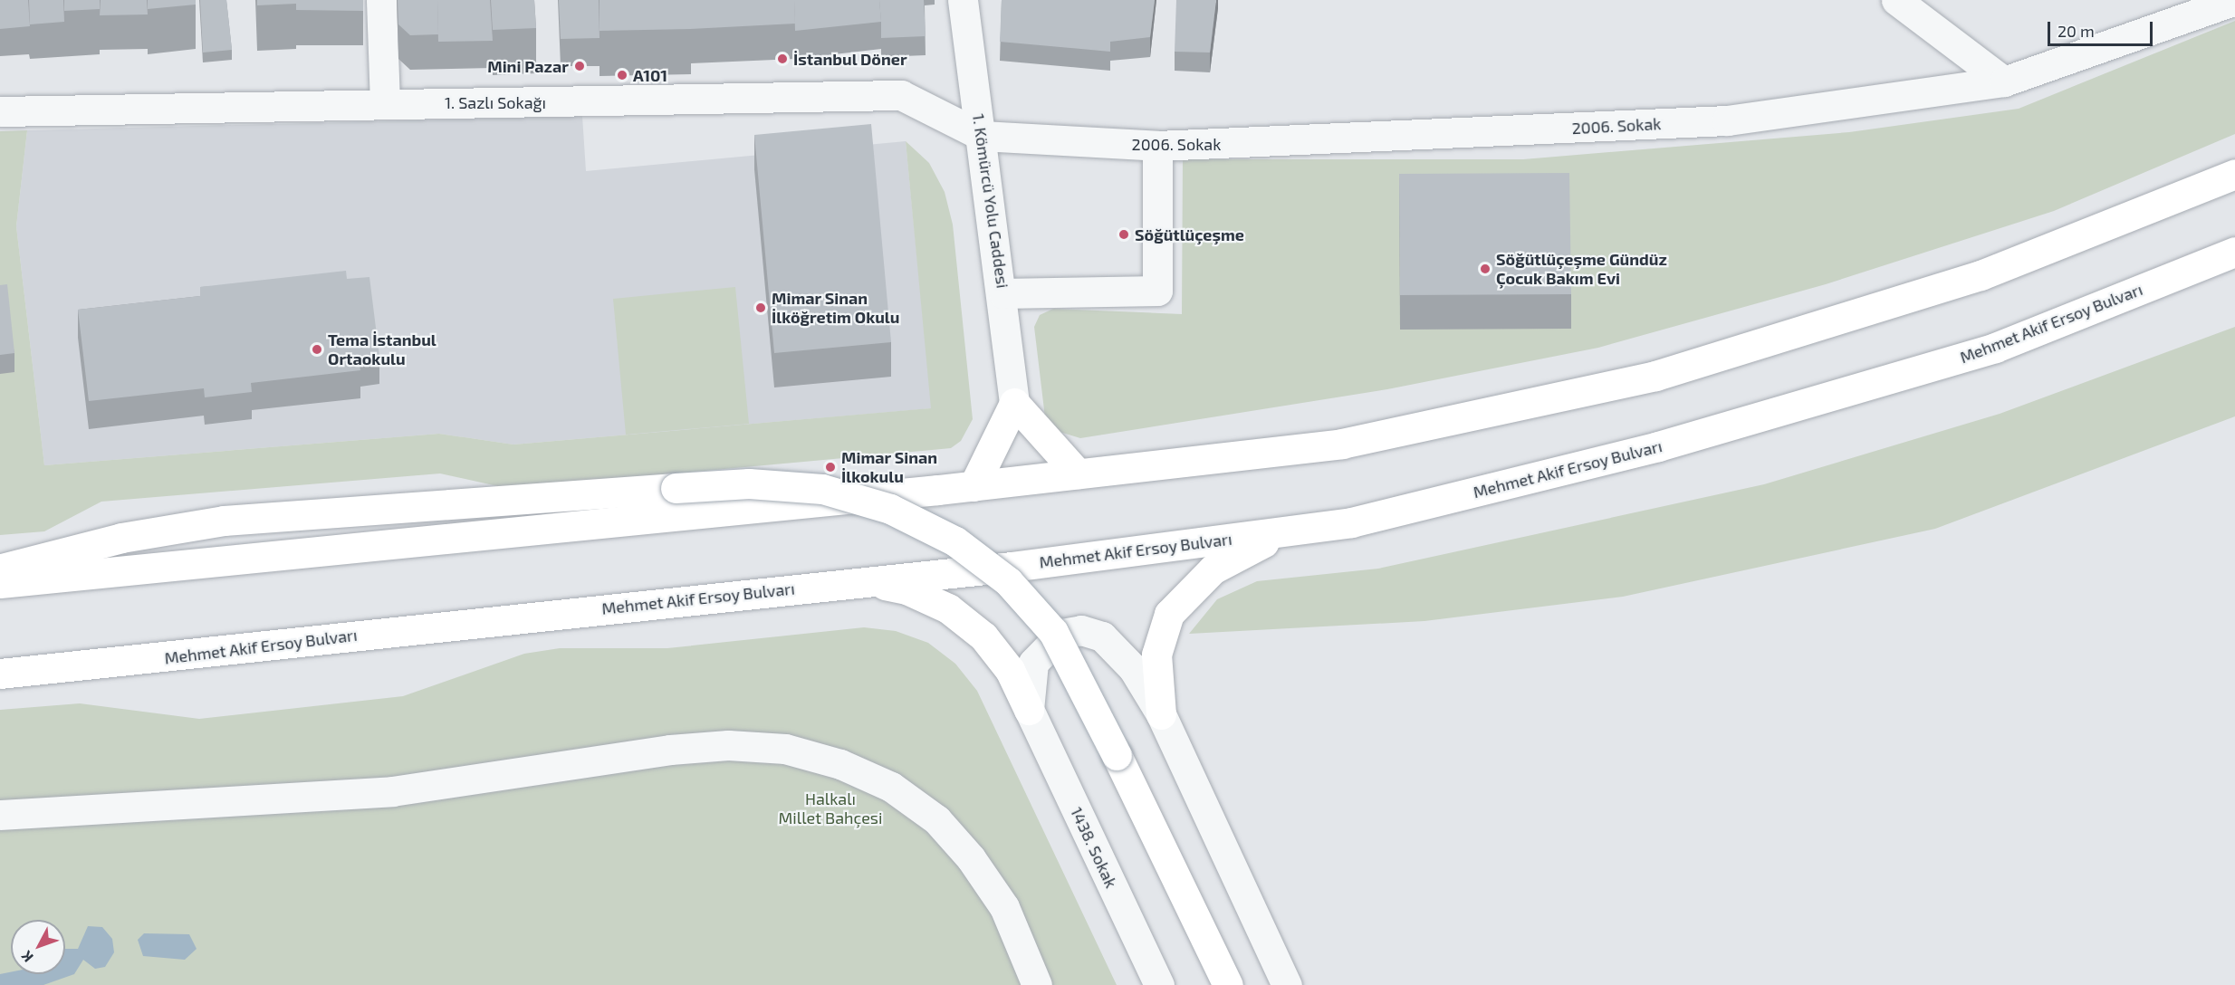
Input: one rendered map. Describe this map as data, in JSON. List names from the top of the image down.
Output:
{
  "streets": {
    "main road": ["Mehmet Akif Ersoy Bulvarı"],
    "street": [
      "1. Sazlı Sokağı",
      "2006. Sokak",
      "1. Kömürcü Yolu Caddesi",
      "1438. Sokak"
    ]
  },
  "crossings": [
    ["1. Sazlı Sokağı", "2006. Sokak"],
    ["1. Sazlı Sokağı", "1. Kömürcü Yolu Caddesi"],
    ["2006. Sokak", "1. Kömürcü Yolu Caddesi"]
  ],
  "parks": ["Halkalı Millet Bahçesi"],
  "places": [
    "İstanbul Döner",
    "Mini Pazar",
    "A101",
    "Söğütlüçeşme",
    "Söğütlüçeşme Gündüz Çocuk Bakım Evi",
    "Mimar Sinan İlköğretim Okulu",
    "Tema İstanbul Ortaokulu",
    "Mimar Sinan İlkokulu"
  ],
  "scale_bar": "20 m",
  "north": "bottom left"
}
